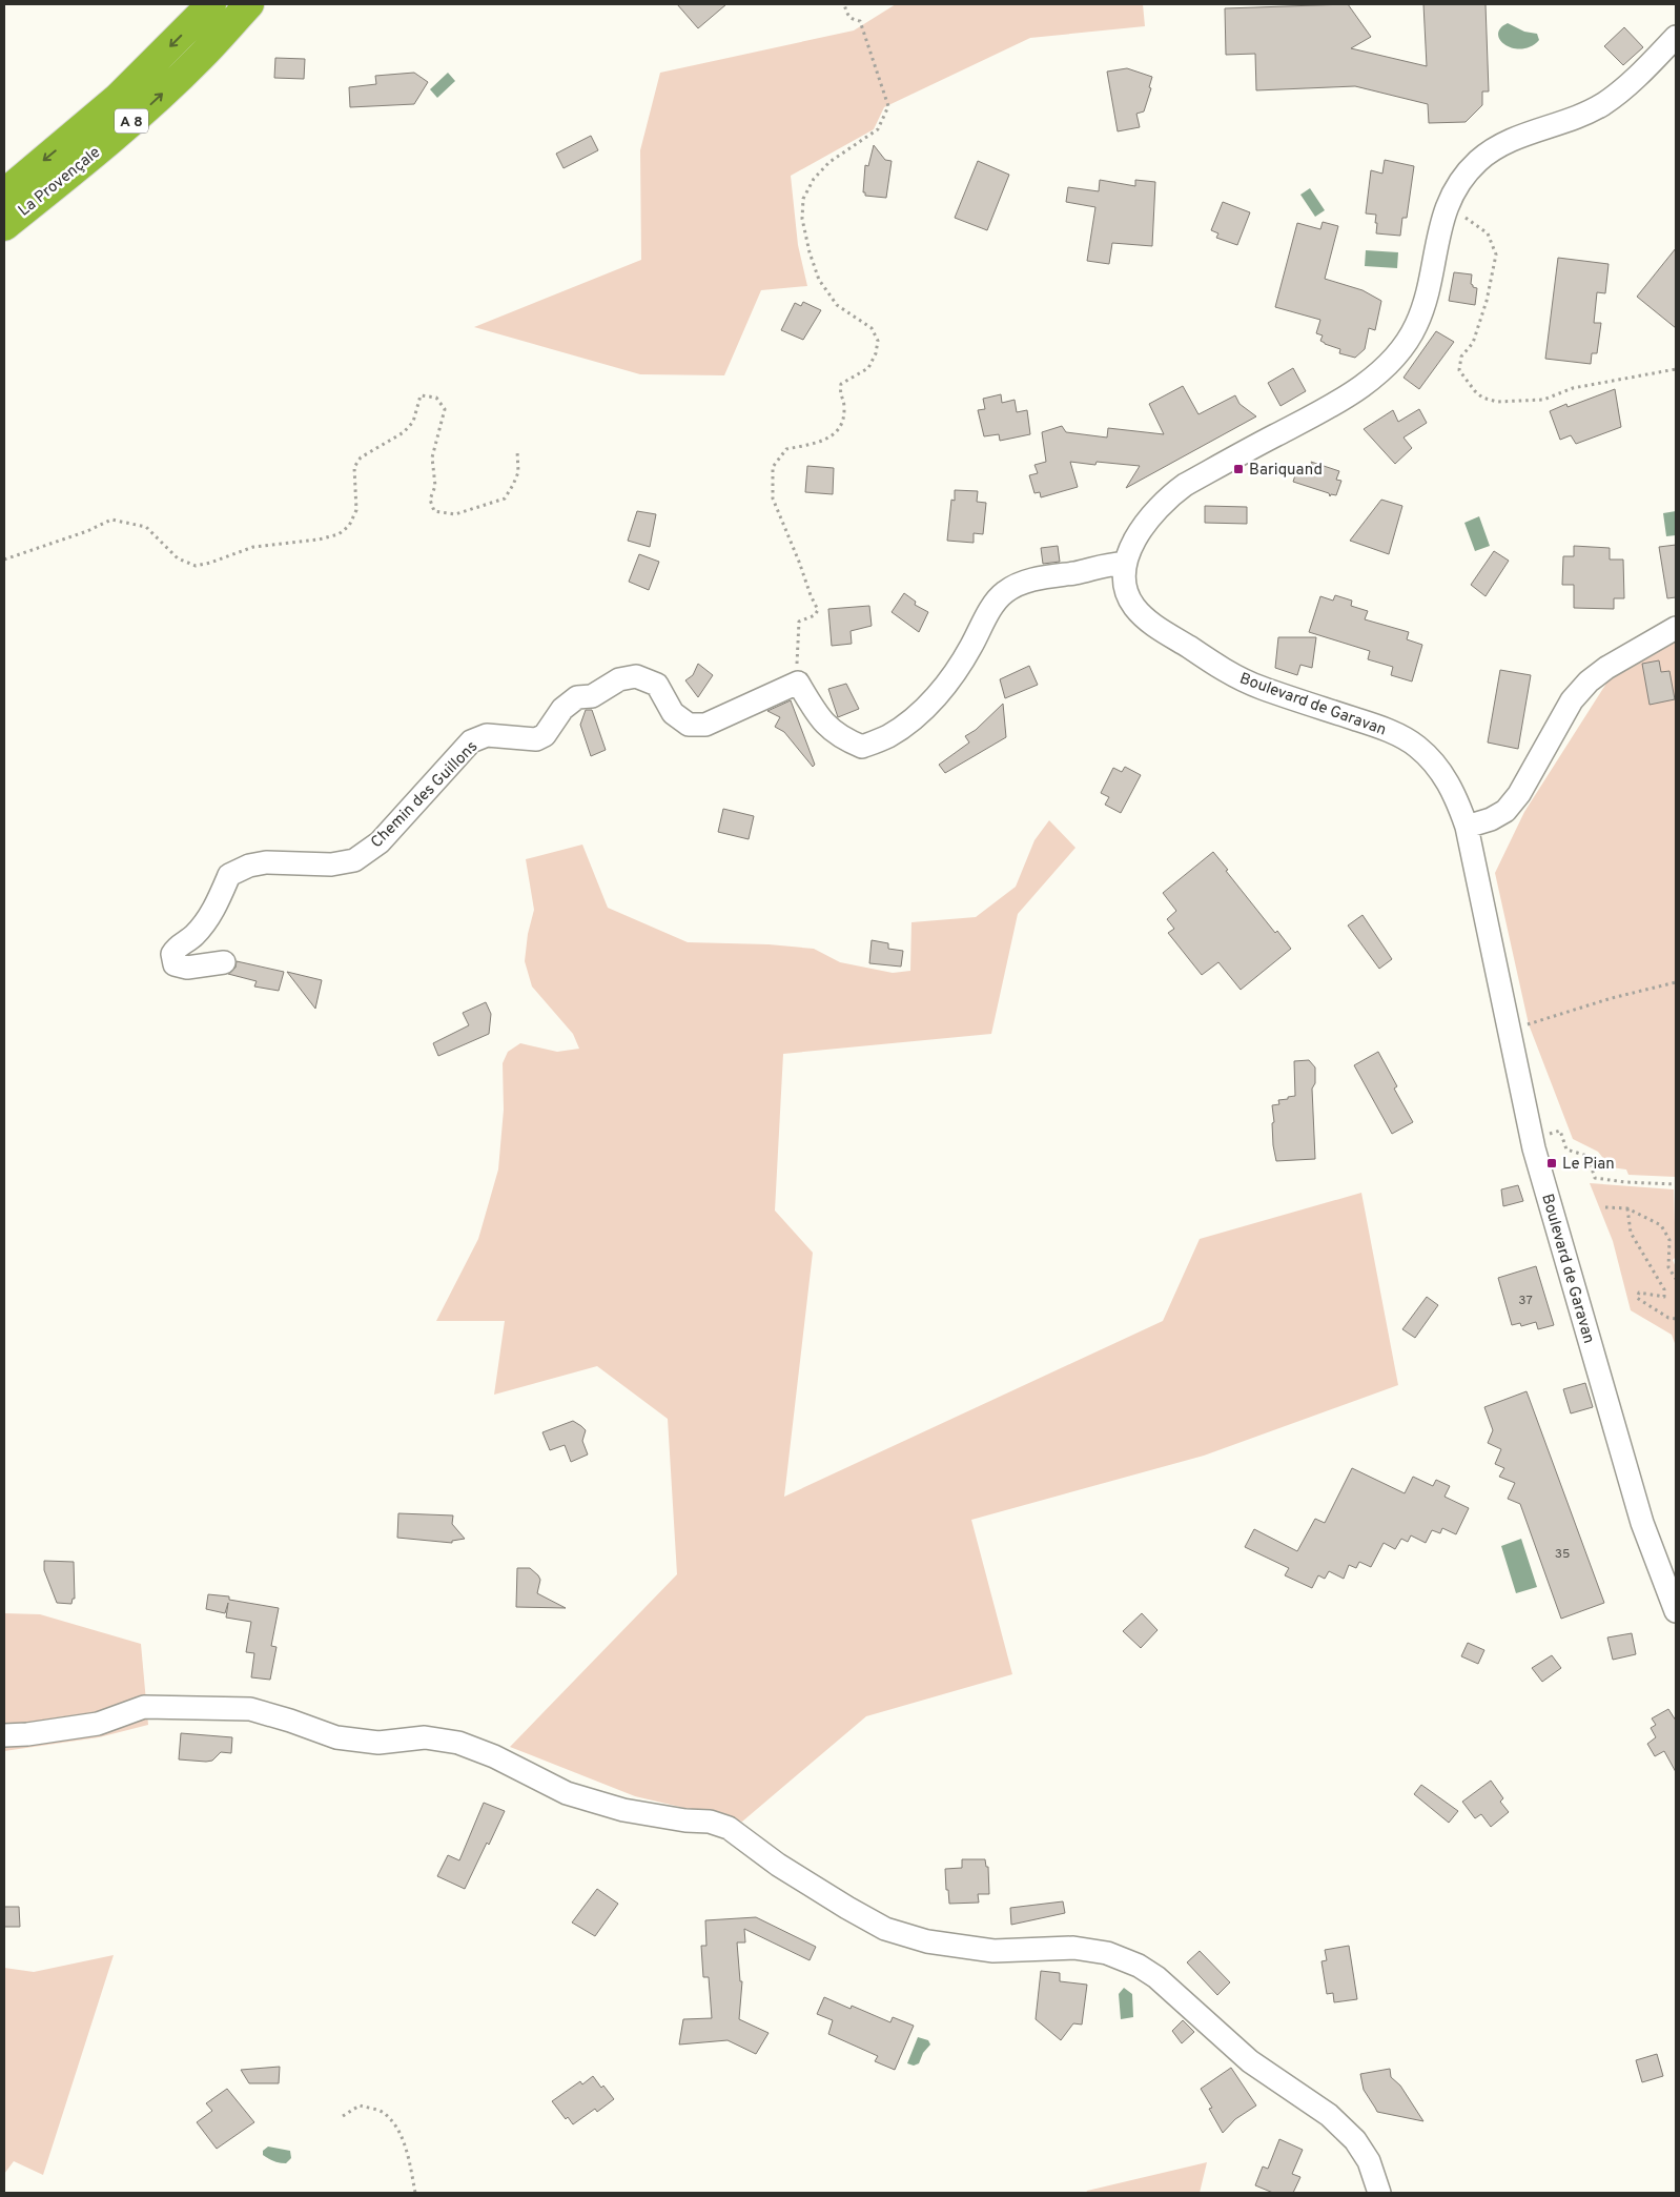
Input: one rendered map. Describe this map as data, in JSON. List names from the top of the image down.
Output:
{
  "streets": {
    "highway": ["A 8", "La Provençale"],
    "street": ["Boulevard de Garavan", "Chemin des Guillons"]
  },
  "places": {
    "transit": ["Bariquand", "Le Pian"]
  },
  "house_numbers": ["37", "35"]
}
